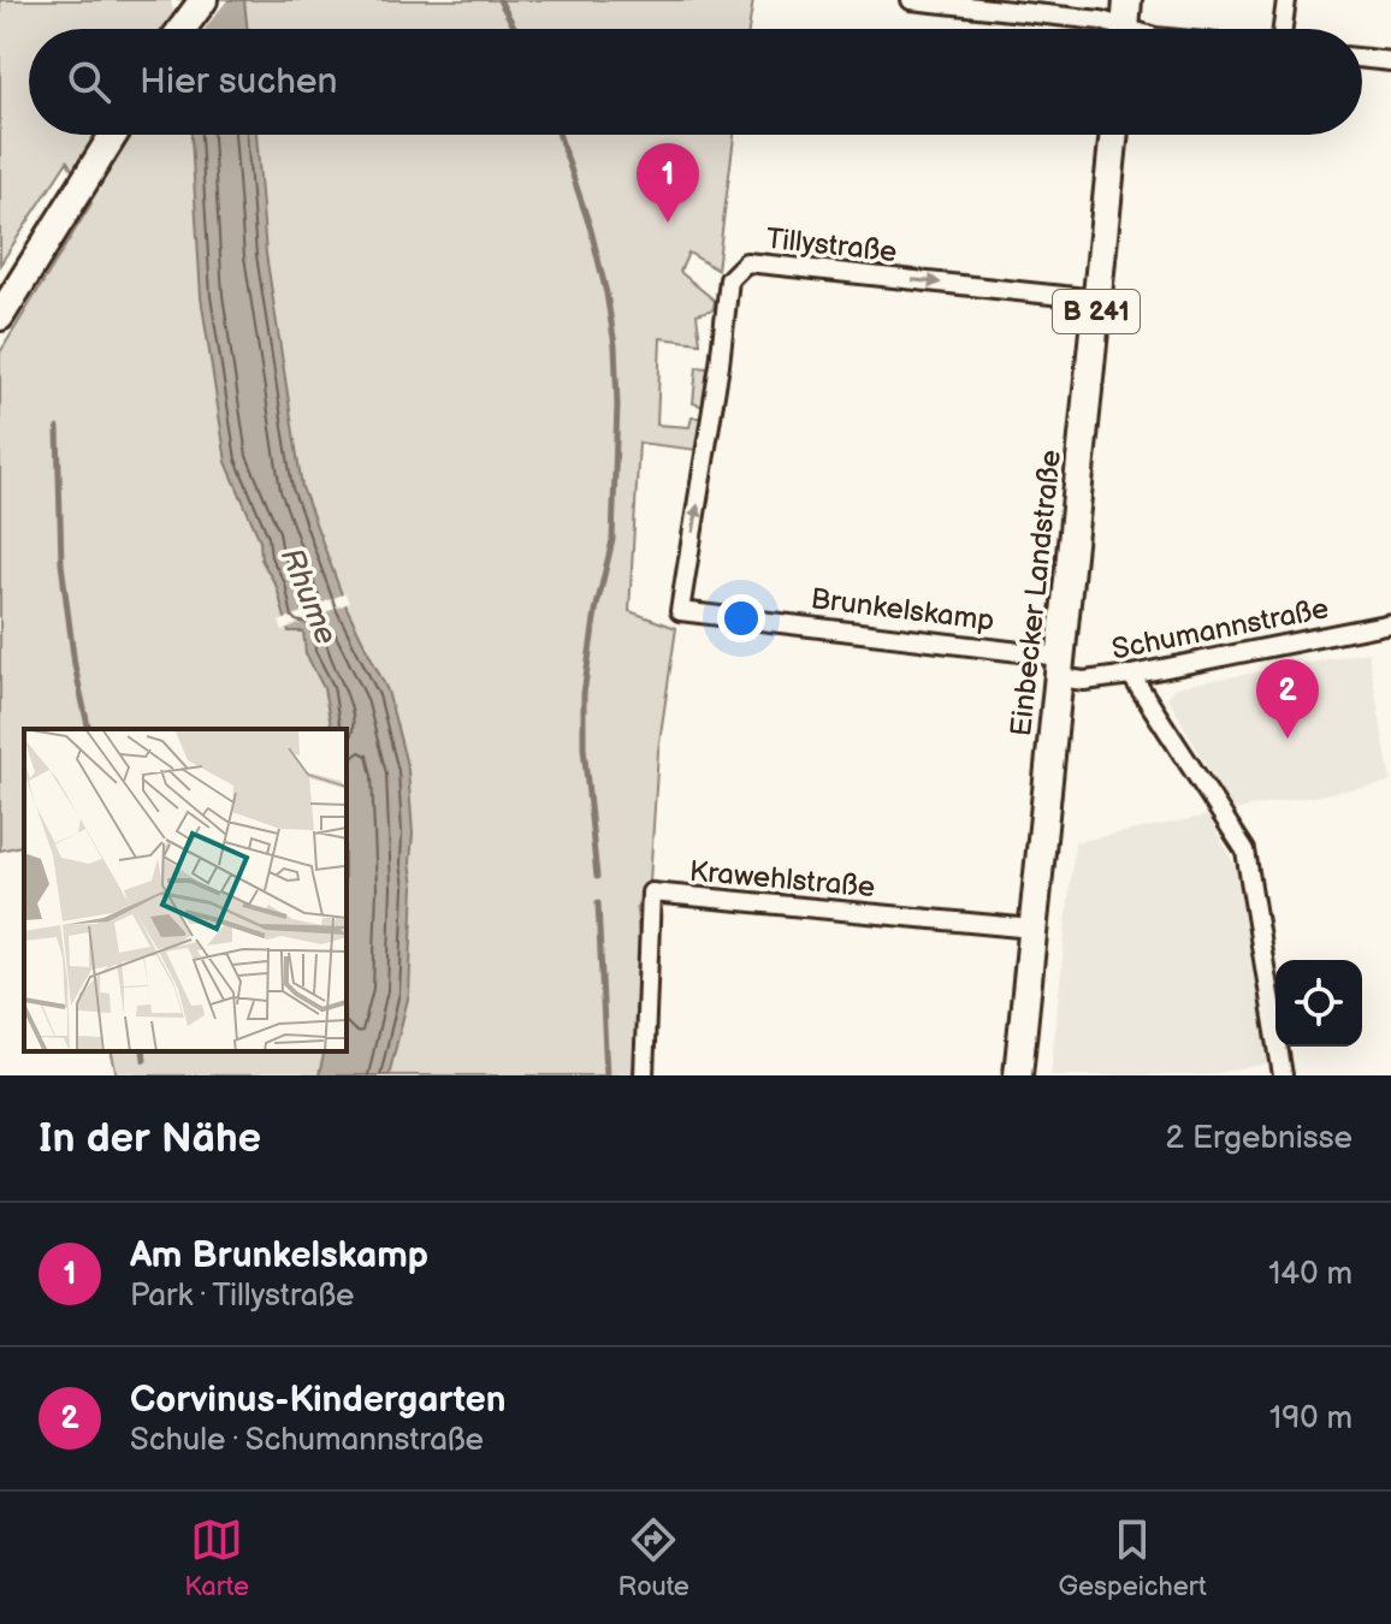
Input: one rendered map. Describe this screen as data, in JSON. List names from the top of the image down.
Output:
{
  "streets": {
    "main road": ["B 241", "Einbecker Landstraße"],
    "street": [
      "Tillystraße",
      "Brunkelskamp",
      "Schumannstraße",
      "Krawehlstraße"
    ]
  },
  "crossings": [
    ["Tillystraße", "Einbecker Landstraße"],
    ["Tillystraße", "Brunkelskamp"],
    ["Einbecker Landstraße", "Brunkelskamp"],
    ["Einbecker Landstraße", "Schumannstraße"],
    ["Einbecker Landstraße", "Krawehlstraße"],
    ["Brunkelskamp", "Schumannstraße"]
  ],
  "water": ["Rhume"],
  "page": {
    "search": "Hier suchen",
    "pins": ["1", "2"],
    "heading": ["In der Nähe", "2 Ergebnisse"],
    "list": [
      {
        "mark": "1",
        "name": "Am Brunkelskamp",
        "note": "Park · Tillystraße",
        "value": "140 m"
      },
      {
        "mark": "2",
        "name": "Corvinus-Kindergarten",
        "note": "Schule · Schumannstraße",
        "value": "190 m"
      }
    ],
    "nav": ["Karte", "Route", "Gespeichert"]
  }
}
